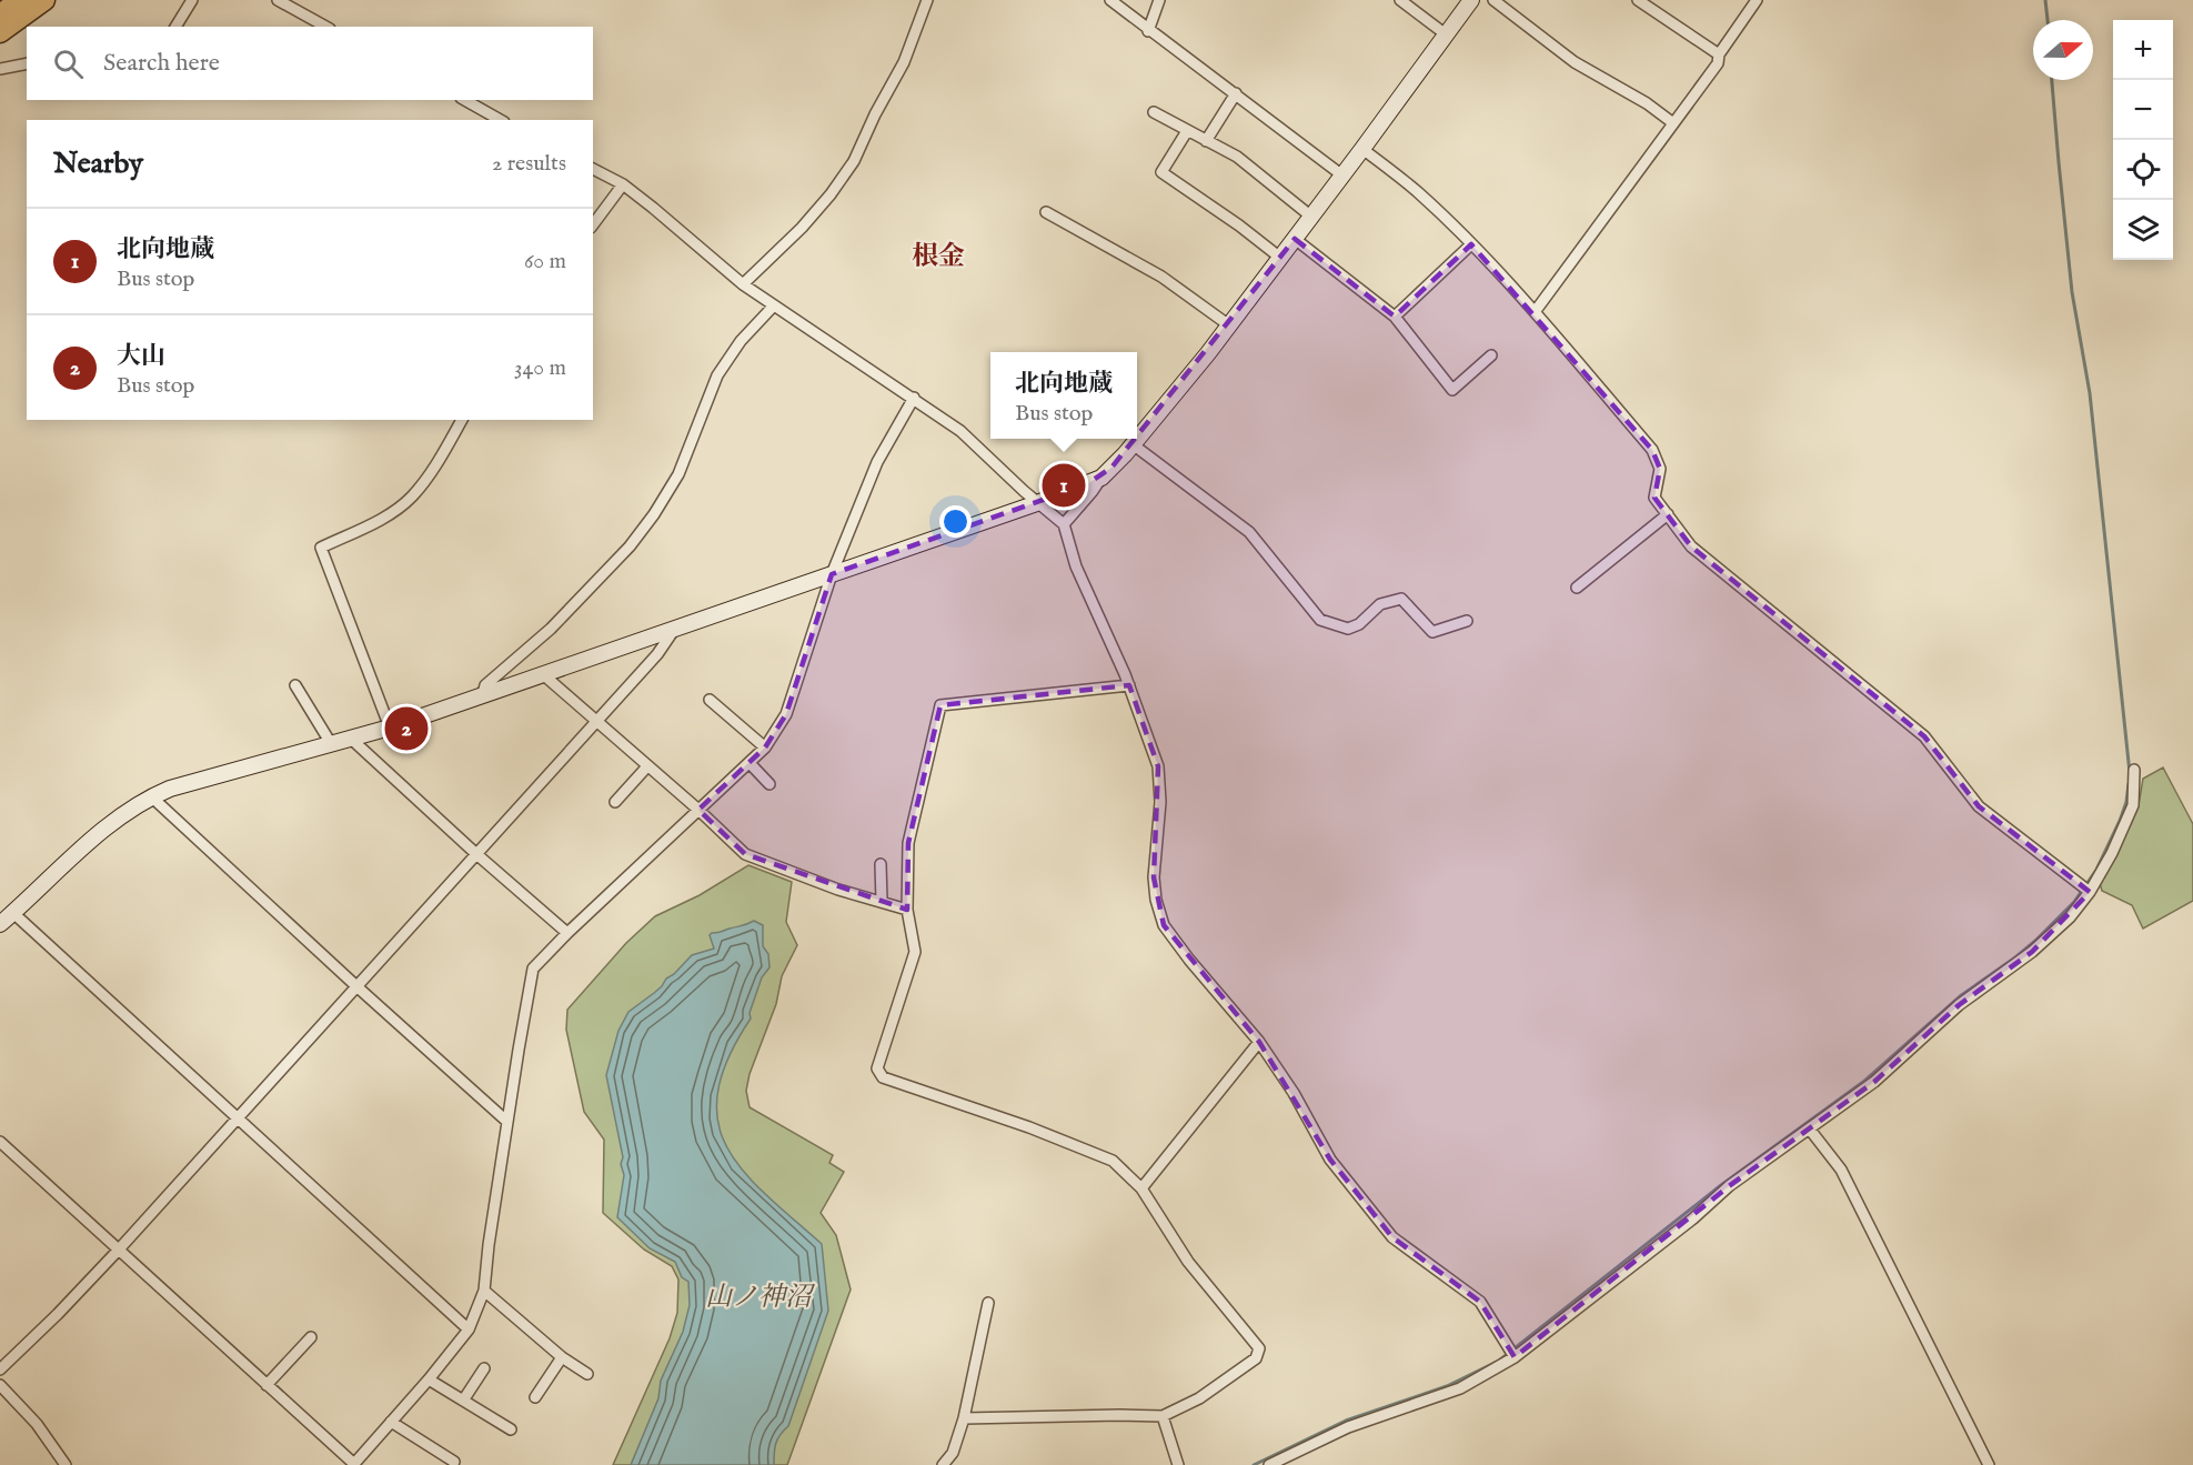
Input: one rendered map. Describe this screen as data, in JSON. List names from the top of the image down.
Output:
{
  "districts": ["根金"],
  "water": ["山ノ神沼"],
  "north": "right",
  "page": {
    "map_buttons": ["+", "−"],
    "search": "Search here",
    "heading": ["Nearby", "2 results"],
    "list": [
      {
        "mark": "1",
        "name": "北向地蔵",
        "note": "Bus stop",
        "value": "60 m"
      },
      {
        "mark": "2",
        "name": "大山",
        "note": "Bus stop",
        "value": "340 m"
      }
    ],
    "popup": ["北向地蔵", "Bus stop"],
    "pins": ["1", "2"]
  }
}
